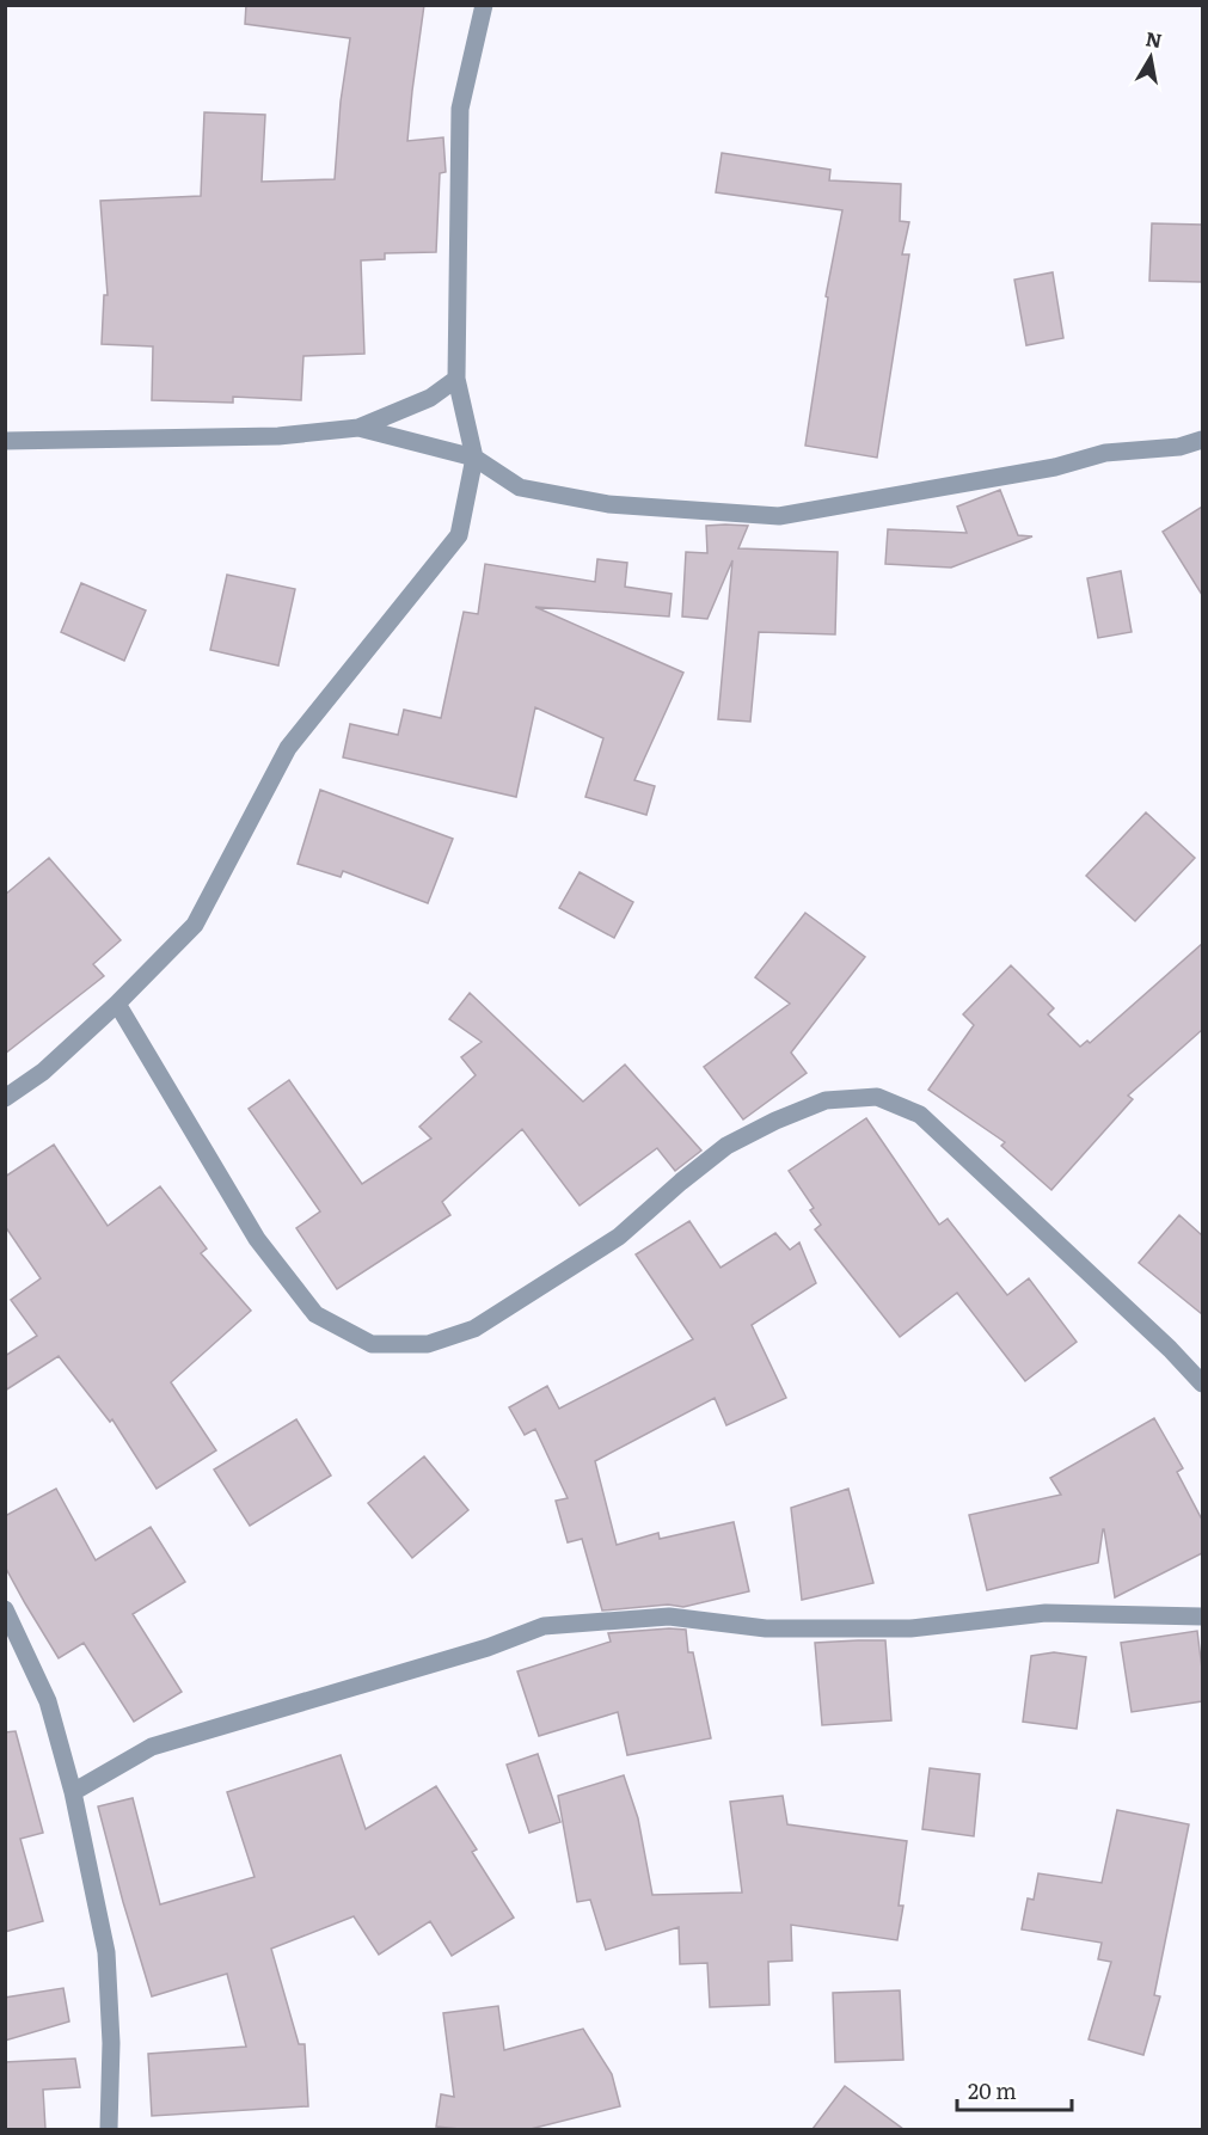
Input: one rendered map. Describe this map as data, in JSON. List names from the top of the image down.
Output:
{
  "scale_bar": "20 m",
  "north": "top"
}
